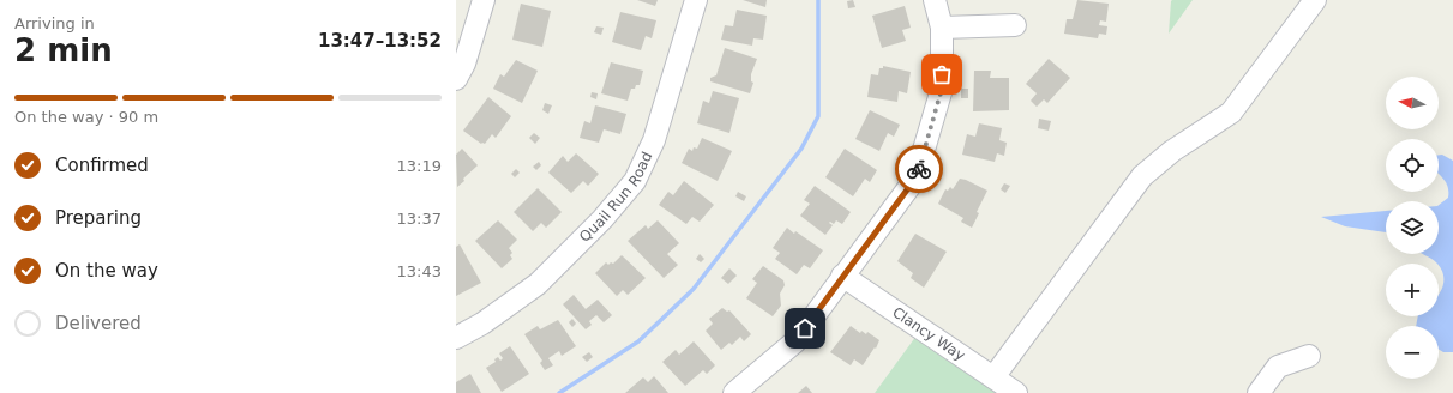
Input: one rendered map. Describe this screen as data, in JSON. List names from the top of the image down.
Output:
{
  "streets": {
    "street": ["Quail Run Road", "Clancy Way"]
  },
  "north": "left",
  "page": {
    "heading": ["2 min", "Arriving in", "13:47–13:52"],
    "map_buttons": ["+", "−"],
    "bar": "On the way · 90 m",
    "list": [
      ["Confirmed", "13:19"],
      ["Preparing", "13:37"],
      ["On the way", "13:43"],
      "Delivered"
    ]
  }
}
